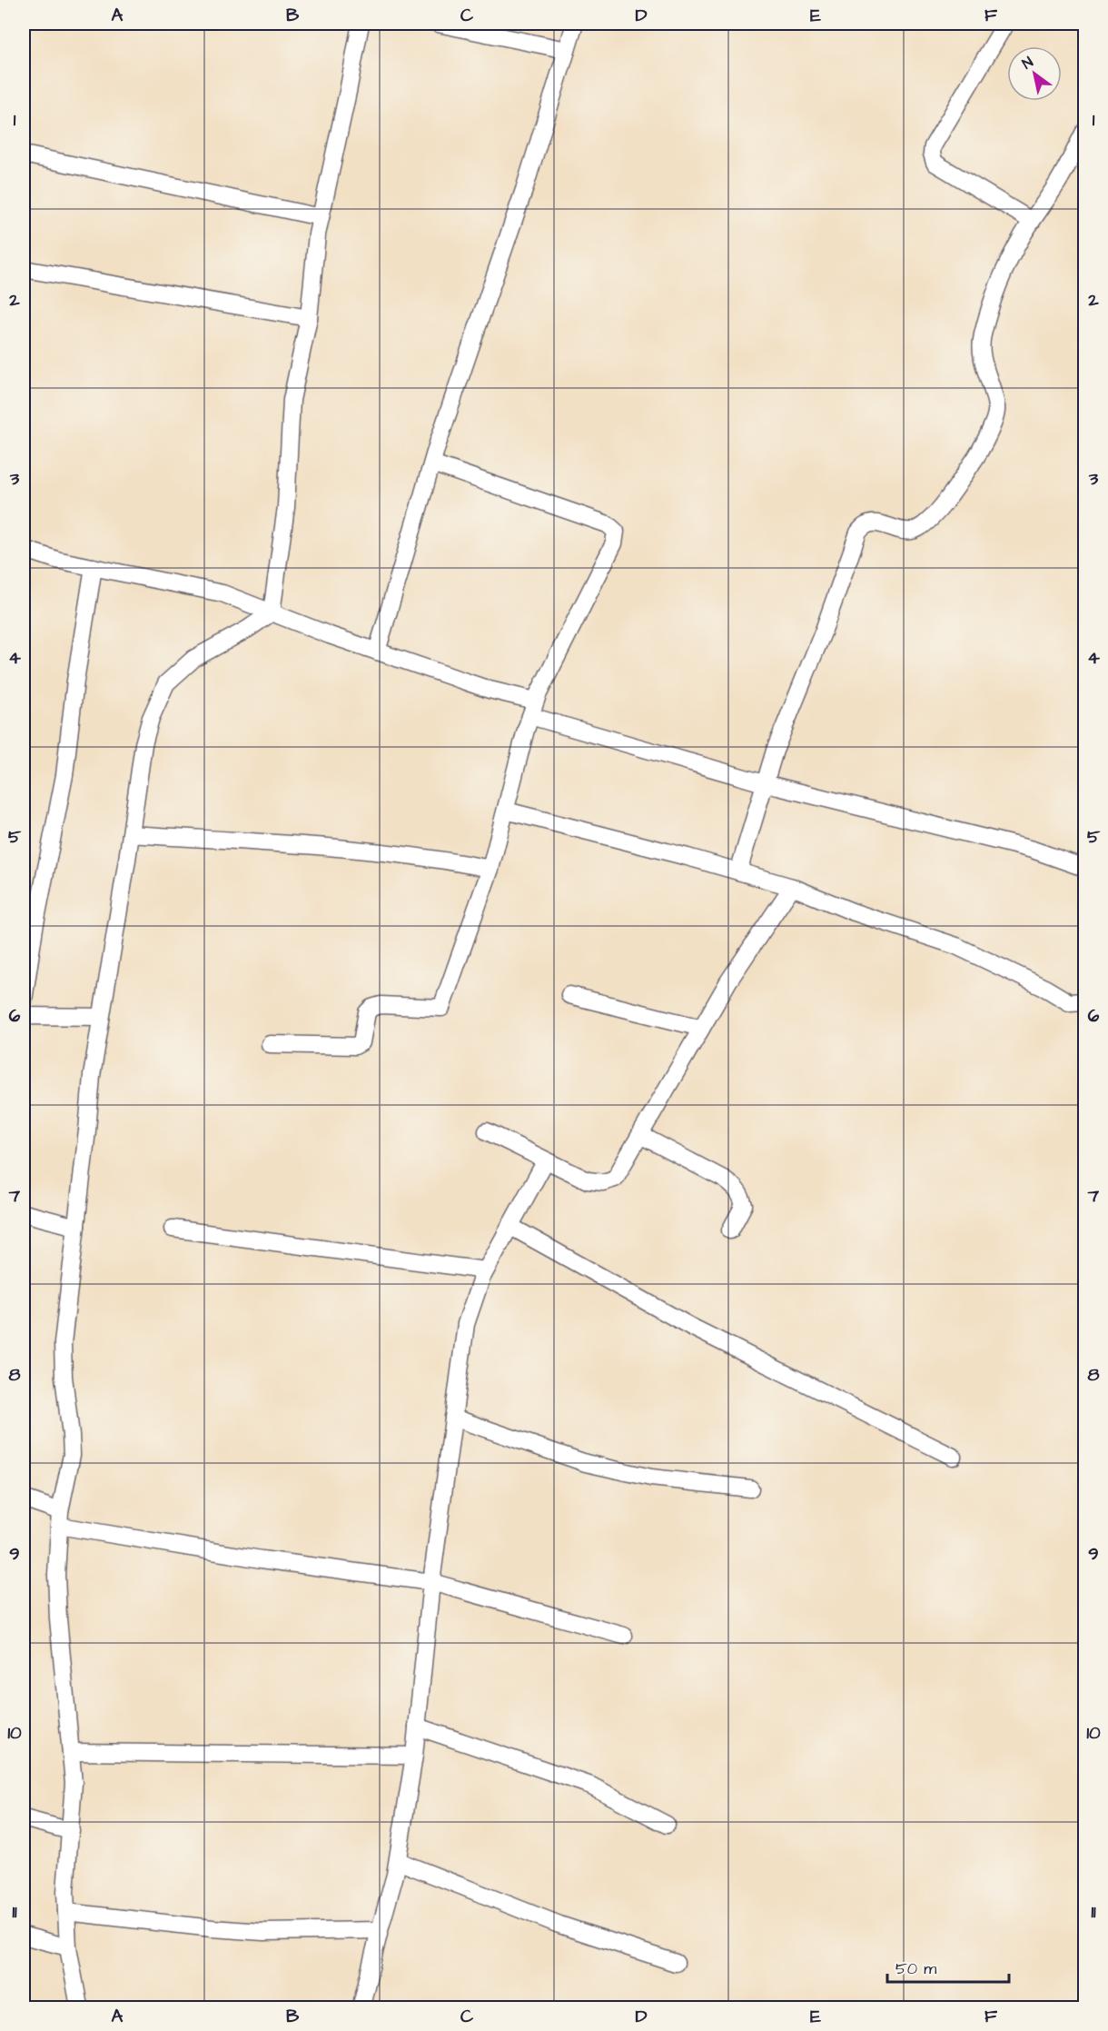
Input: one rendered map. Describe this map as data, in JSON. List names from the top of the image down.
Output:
{
  "scale_bar": "50 m",
  "north": "top left",
  "grid": {
    "columns": [
      "A",
      "B",
      "C",
      "D",
      "E",
      "F"
    ],
    "rows": [
      "1",
      "2",
      "3",
      "4",
      "5",
      "6",
      "7",
      "8",
      "9",
      "10",
      "11"
    ]
  }
}
